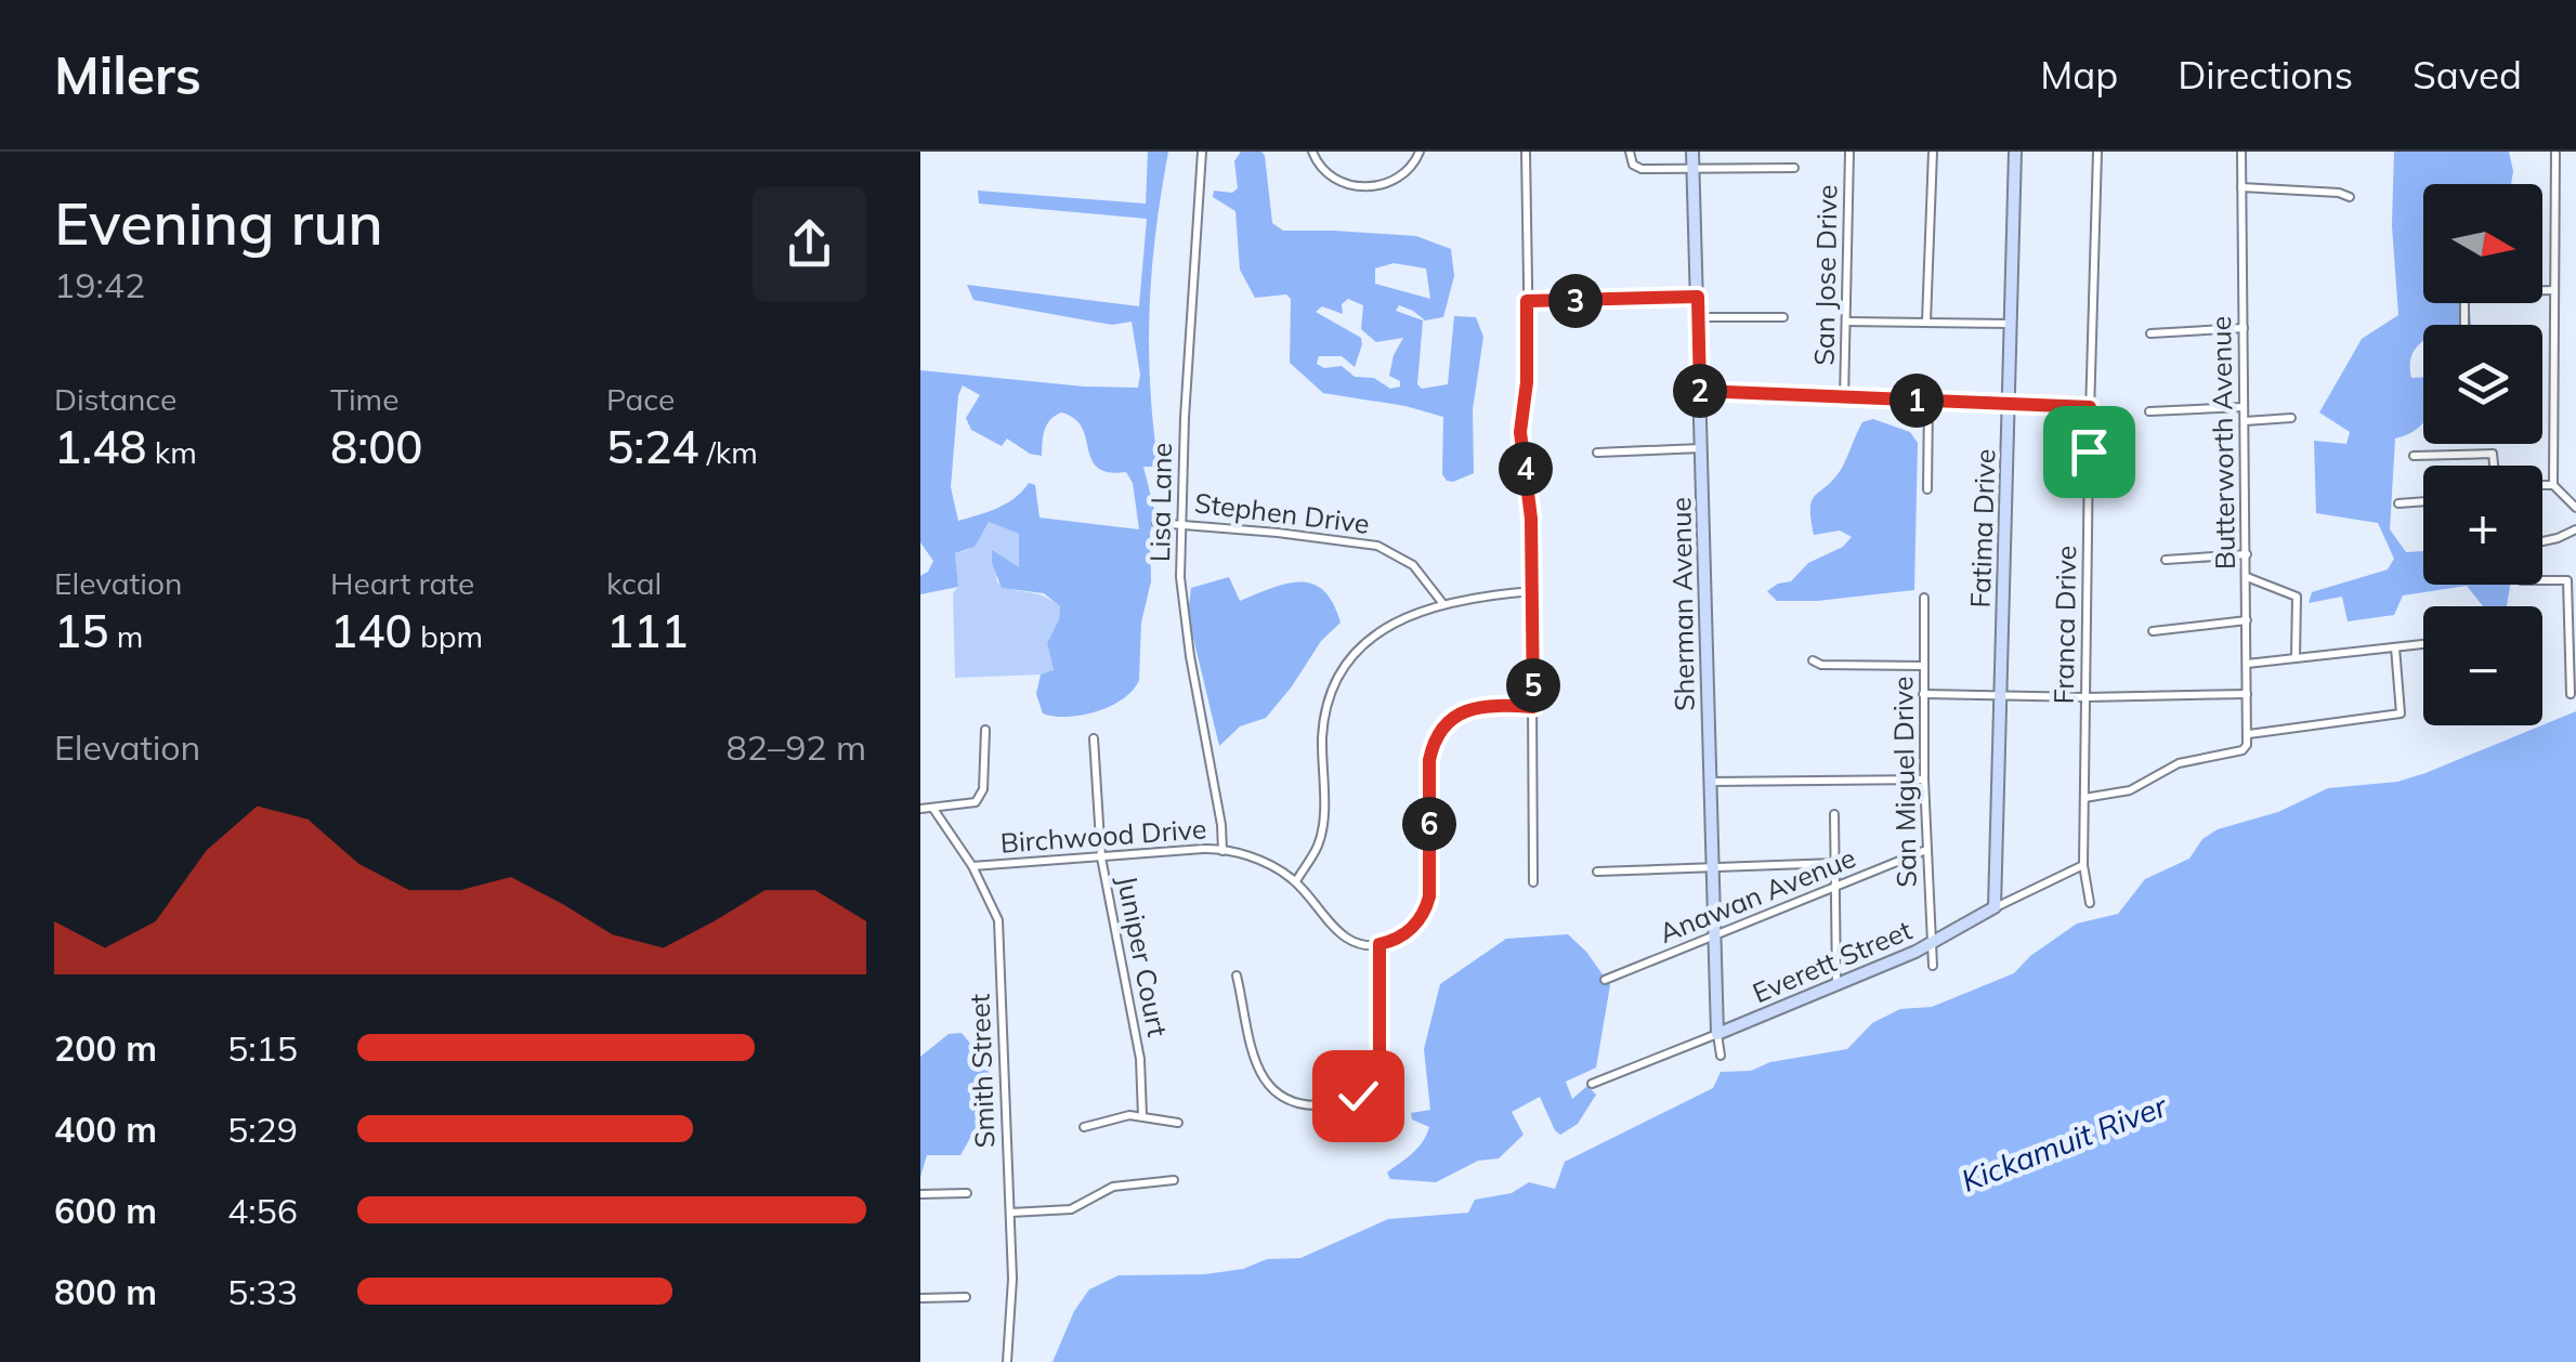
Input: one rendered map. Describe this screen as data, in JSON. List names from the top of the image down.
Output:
{
  "streets": {
    "street": [
      "San Jose Drive",
      "Butterworth Avenue",
      "Lisa Lane",
      "Stephen Drive",
      "Fatima Drive",
      "Sherman Avenue",
      "Franca Drive",
      "San Miguel Drive",
      "Birchwood Drive",
      "Anawan Avenue",
      "Juniper Court",
      "Everett Street",
      "Smith Street"
    ]
  },
  "crossings": [
    ["Lisa Lane", "Stephen Drive"],
    ["Lisa Lane", "Birchwood Drive"],
    ["Fatima Drive", "Everett Street"],
    ["Sherman Avenue", "Anawan Avenue"],
    ["Sherman Avenue", "Everett Street"],
    ["Franca Drive", "Everett Street"],
    ["San Miguel Drive", "Anawan Avenue"],
    ["San Miguel Drive", "Everett Street"],
    ["Birchwood Drive", "Juniper Court"],
    ["Birchwood Drive", "Smith Street"]
  ],
  "water": ["Kickamuit River"],
  "north": "right",
  "page": {
    "header": "Milers",
    "nav": ["Map", "Directions", "Saved"],
    "heading": ["Evening run", "19:42"],
    "map_buttons": ["+", "−"],
    "pins": [
      "3",
      "2",
      "1",
      "4",
      "5",
      "6"
    ],
    "stats": [
      ["Distance", "1.48 km"],
      ["Time", "8:00"],
      ["Pace", "5:24 /km"],
      ["Elevation", "15 m"],
      ["Heart rate", "140 bpm"],
      ["kcal", "111"]
    ],
    "chart": ["Elevation", "82–92 m"],
    "list": [
      {
        "name": "200 m",
        "note": "5:15"
      },
      {
        "name": "400 m",
        "note": "5:29"
      },
      {
        "name": "600 m",
        "note": "4:56"
      },
      {
        "name": "800 m",
        "note": "5:33"
      }
    ]
  }
}
